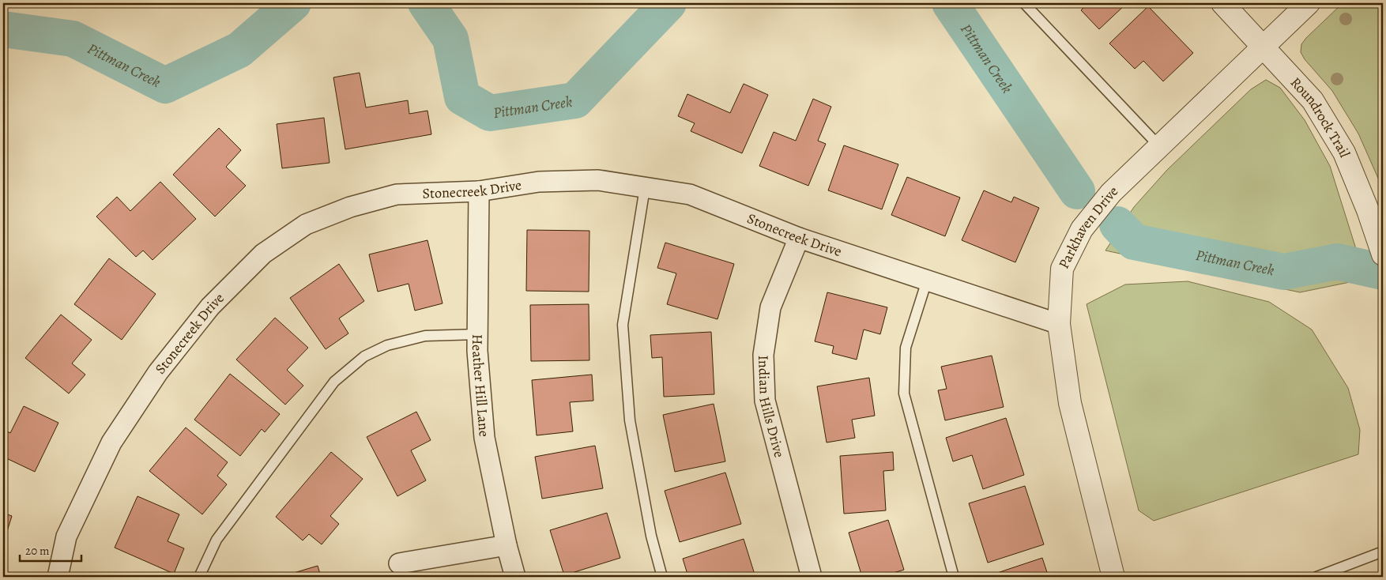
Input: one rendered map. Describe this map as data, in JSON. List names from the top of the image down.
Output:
{
  "streets": {
    "street": [
      "Roundrock Trail",
      "Stonecreek Drive",
      "Parkhaven Drive",
      "Heather Hill Lane",
      "Indian Hills Drive"
    ]
  },
  "crossings": [
    ["Roundrock Trail", "Parkhaven Drive"],
    ["Stonecreek Drive", "Parkhaven Drive"],
    ["Stonecreek Drive", "Heather Hill Lane"],
    ["Stonecreek Drive", "Indian Hills Drive"]
  ],
  "water": ["Pittman Creek"],
  "scale_bar": "20 m"
}
